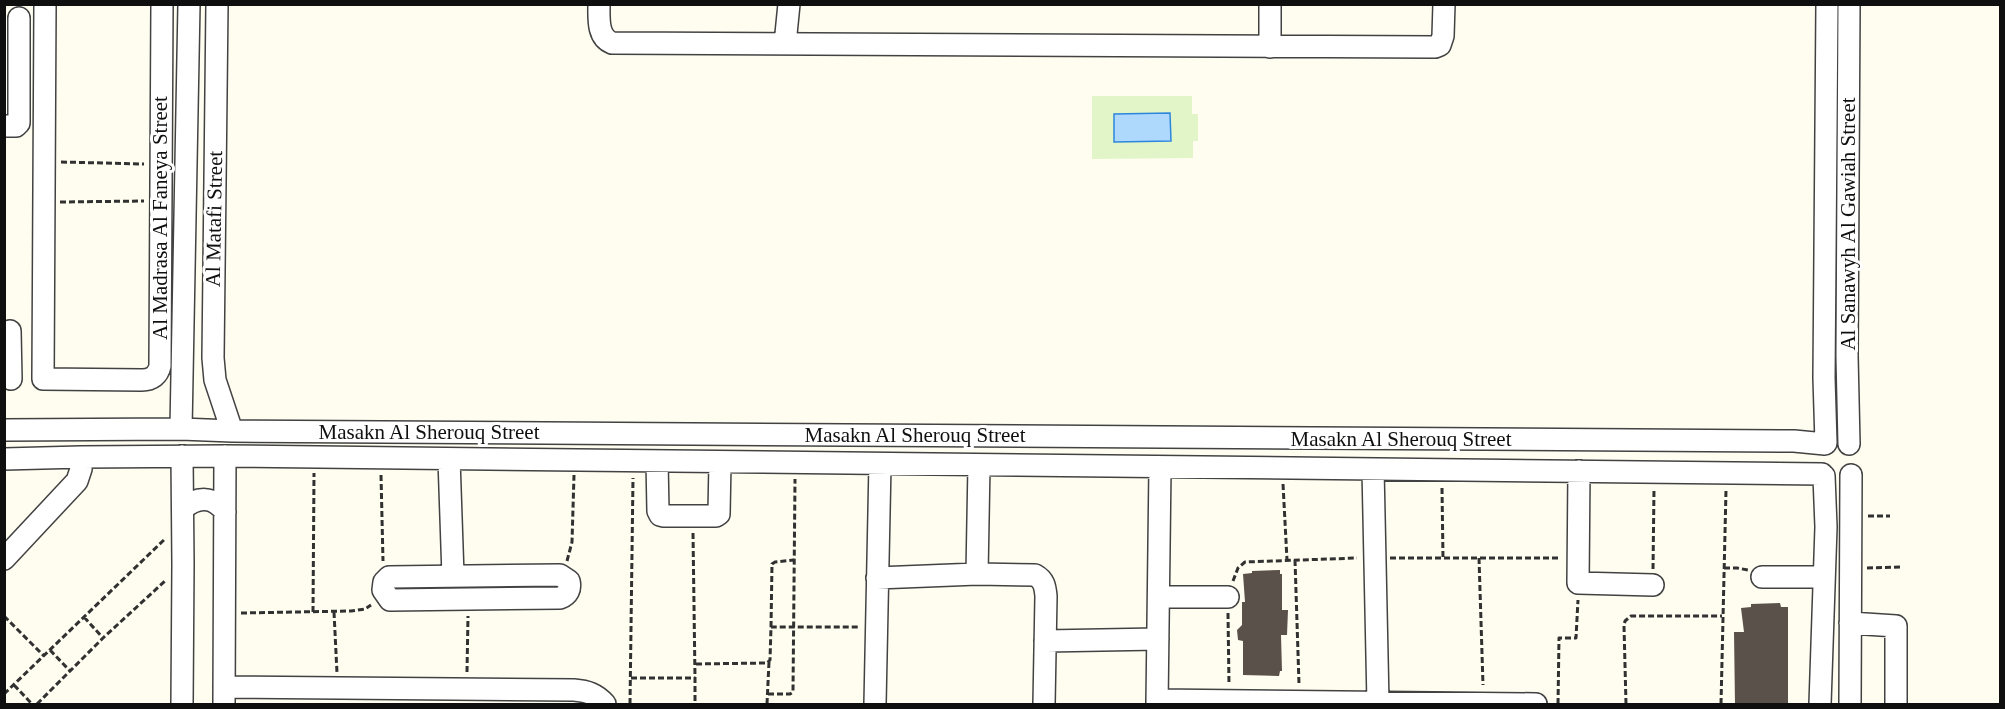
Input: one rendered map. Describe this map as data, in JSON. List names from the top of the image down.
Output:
{
  "streets": {
    "street": [
      "Al Madrasa Al Faneya Street",
      "Al Matafi Street",
      "Al Sanawyh Al Gawiah Street",
      "Masakn Al Sherouq Street"
    ]
  },
  "crossings": [
    ["Al Matafi Street", "Masakn Al Sherouq Street"],
    ["Al Sanawyh Al Gawiah Street", "Masakn Al Sherouq Street"]
  ]
}
